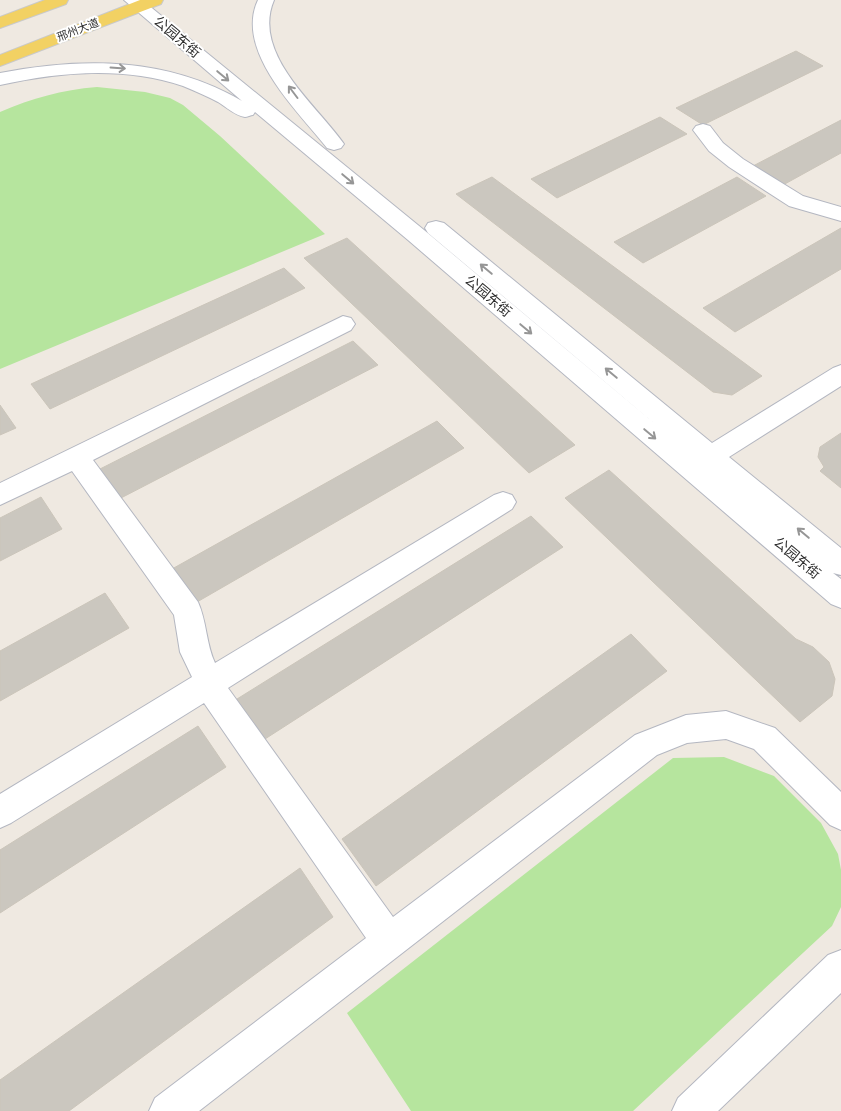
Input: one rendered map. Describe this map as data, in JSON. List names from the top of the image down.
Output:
{
  "streets": {
    "main road": ["邢州大道"],
    "street": ["公园东街"]
  },
  "crossings": [
    ["邢州大道", "公园东街"]
  ]
}
